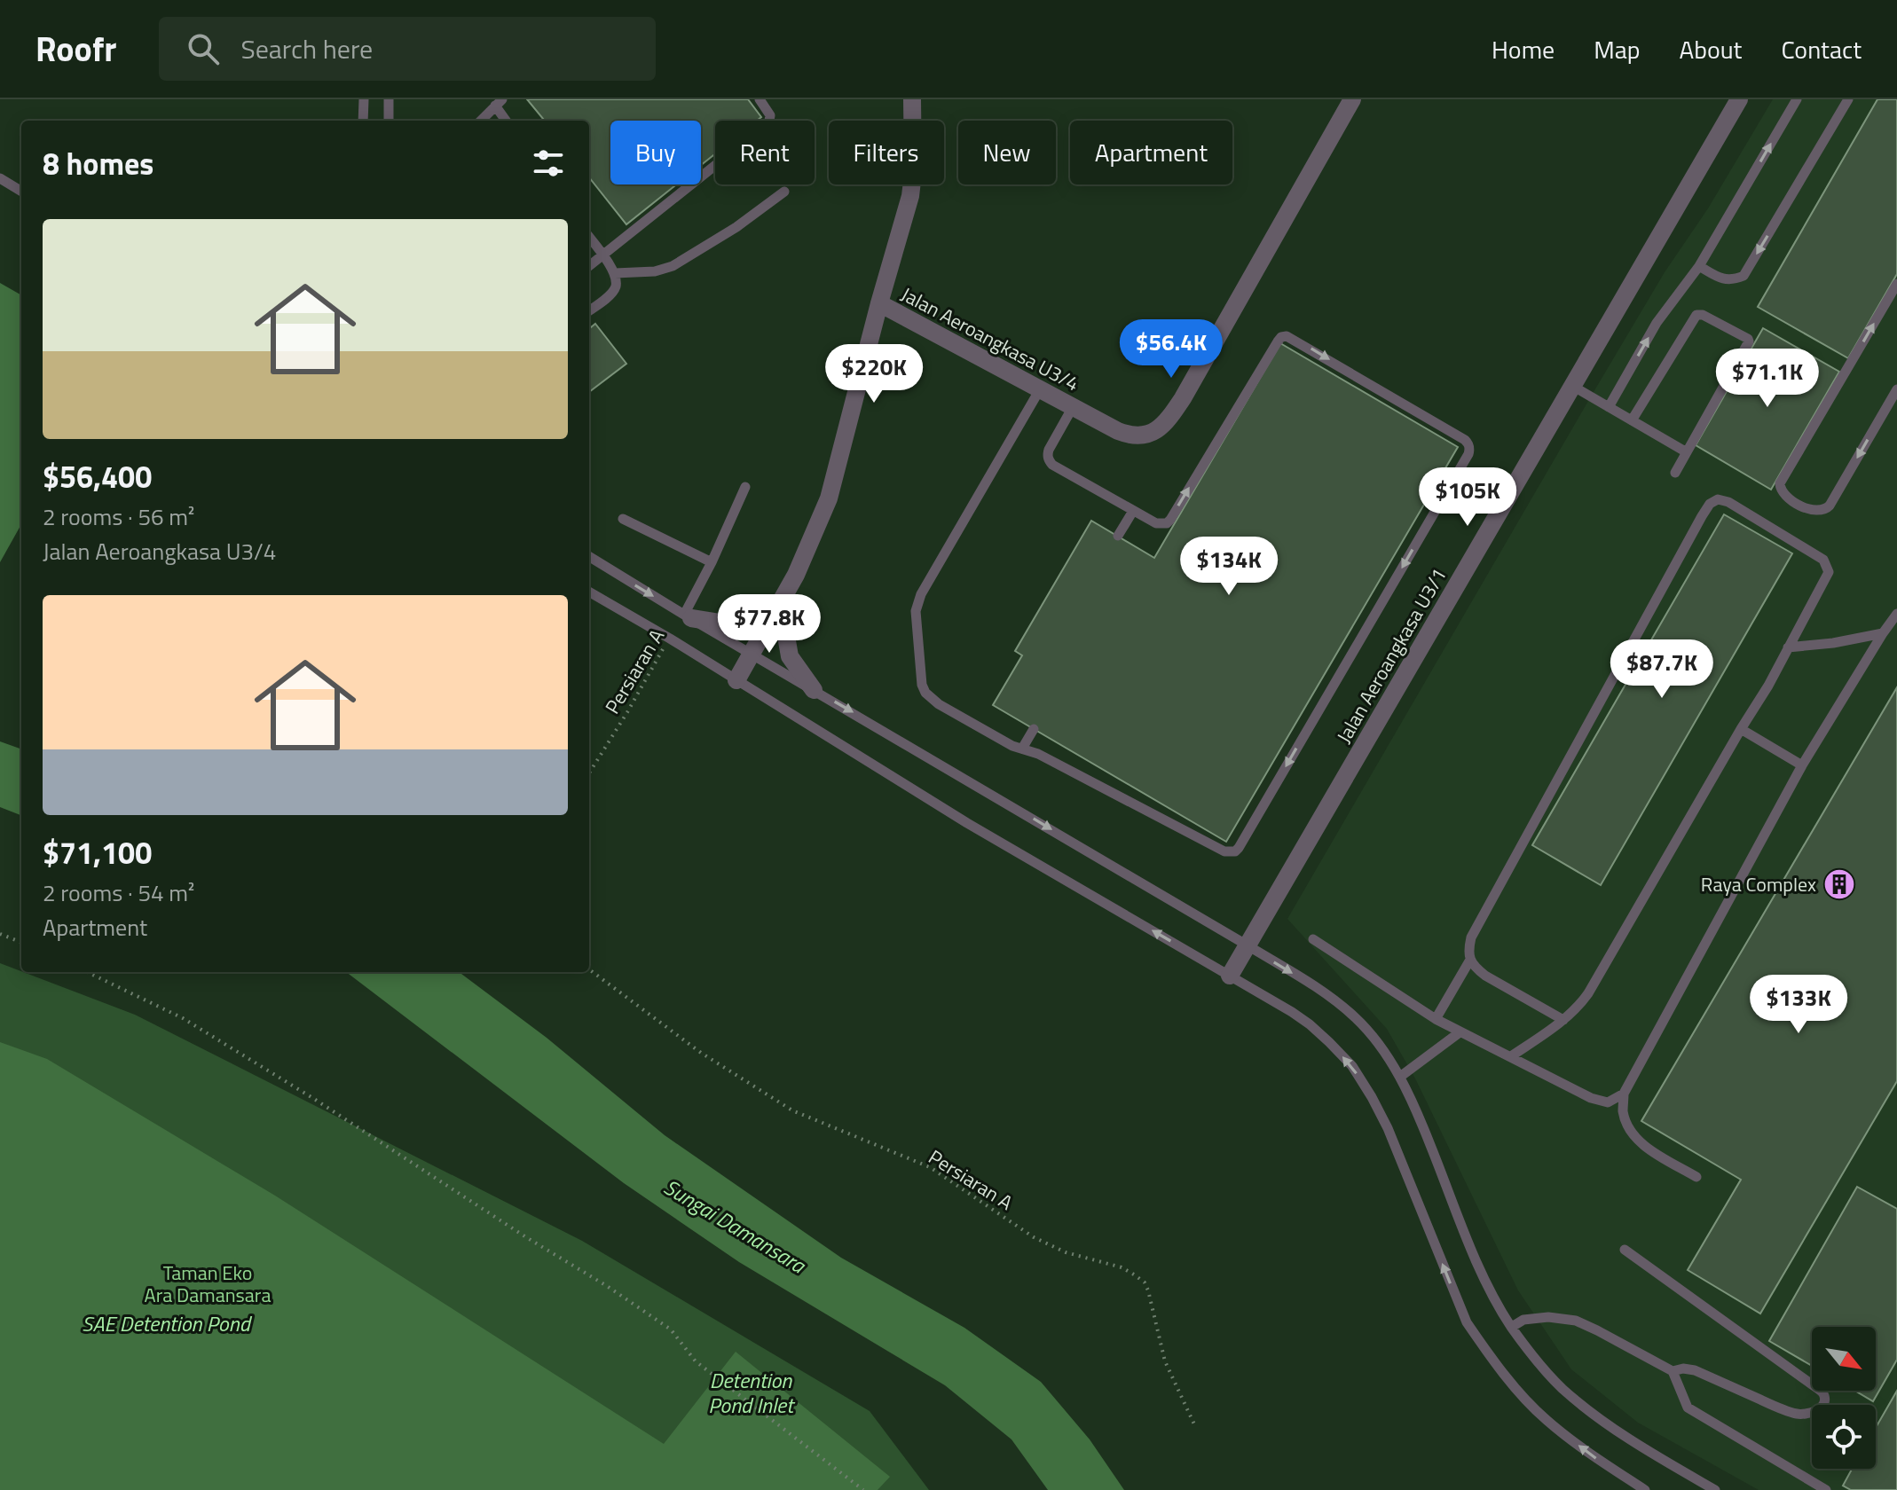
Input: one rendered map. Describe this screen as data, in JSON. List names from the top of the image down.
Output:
{
  "streets": {
    "street": ["Jalan Aeroangkasa U3/4", "Jalan Aeroangkasa U3/1"],
    "path": ["Persiaran A"]
  },
  "water": ["Sungai Damansara", "SAE Detention Pond", "Detention Pond Inlet"],
  "parks": ["Taman Eko Ara Damansara"],
  "places": {
    "building": ["Raya Complex"]
  },
  "north": "bottom right",
  "page": {
    "header": "Roofr",
    "search": "Search here",
    "nav": [
      "Home",
      "Map",
      "About",
      "Contact"
    ],
    "chip": [
      "Buy",
      "Rent",
      "Filters",
      "New",
      "Apartment"
    ],
    "heading": "8 homes",
    "list": [
      {
        "name": "$56,400",
        "note": "2 rooms · 56 m² · Jalan Aeroangkasa U3/4"
      },
      {
        "name": "$71,100",
        "note": "2 rooms · 54 m² · Apartment"
      }
    ],
    "price": [
      "$56.4K",
      "$220K",
      "$71.1K",
      "$105K",
      "$134K",
      "$77.8K",
      "$87.7K",
      "$133K"
    ]
  }
}
